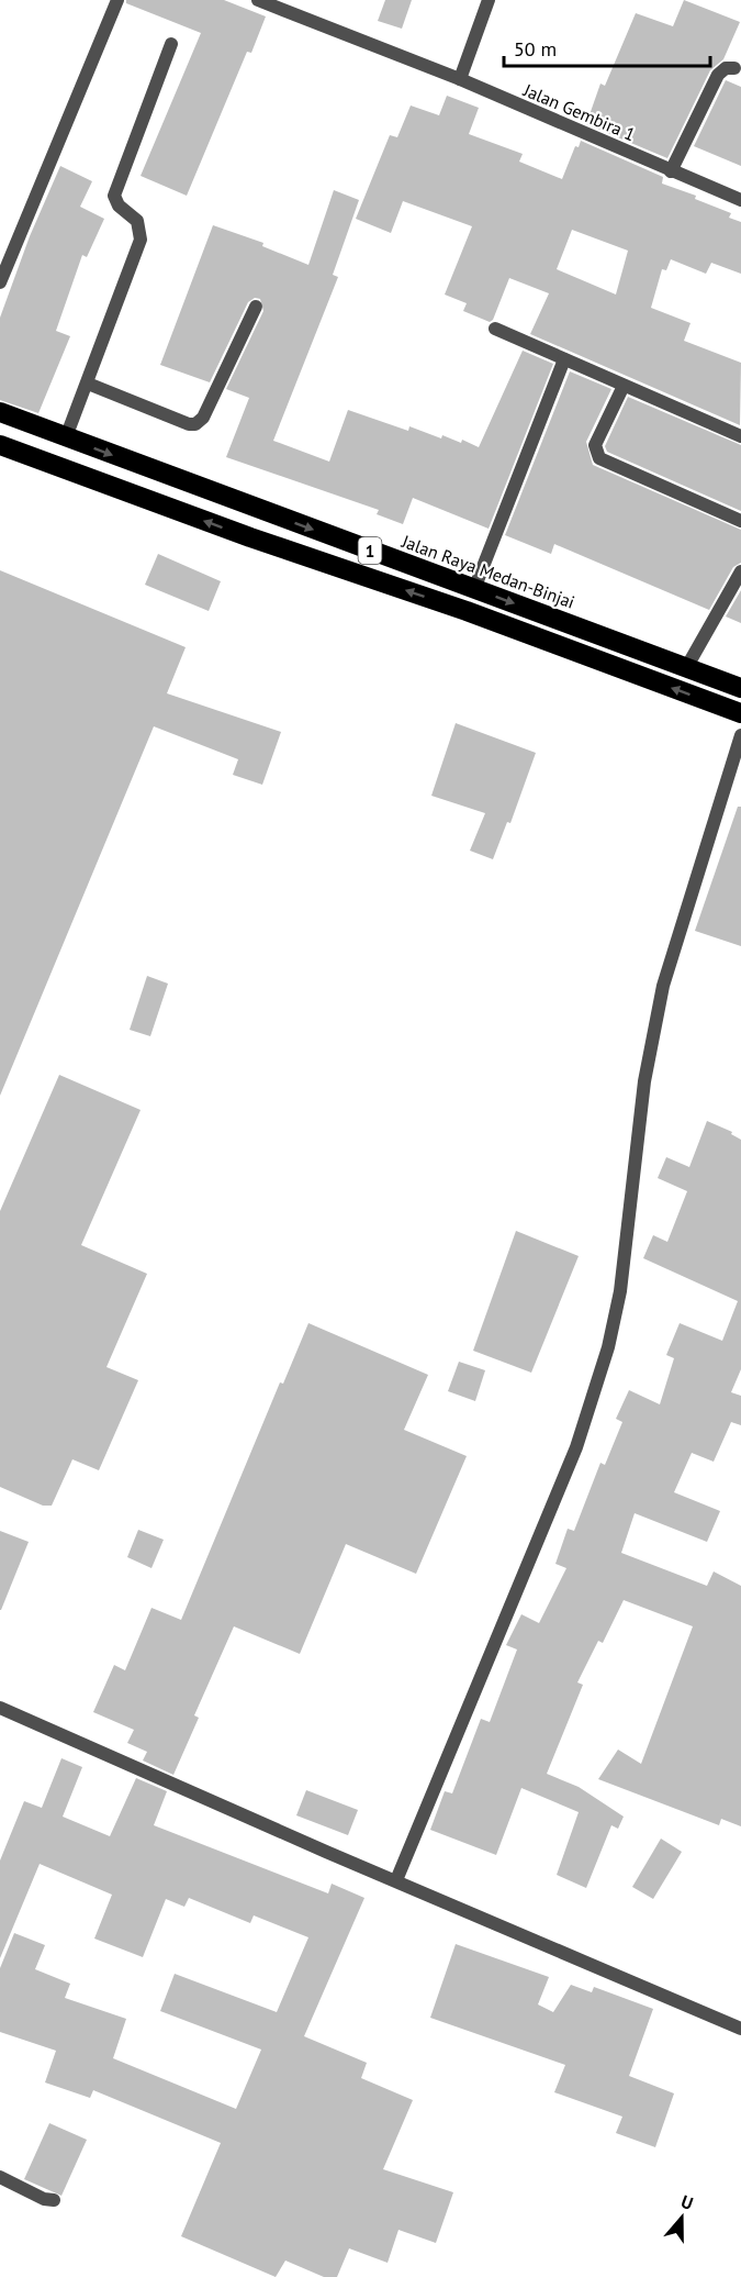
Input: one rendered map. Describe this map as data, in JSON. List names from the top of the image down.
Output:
{
  "streets": {
    "highway": ["1", "Jalan Raya Medan-Binjai"],
    "street": ["Jalan Gembira 1"]
  },
  "scale_bar": "50 m",
  "north": "top"
}
